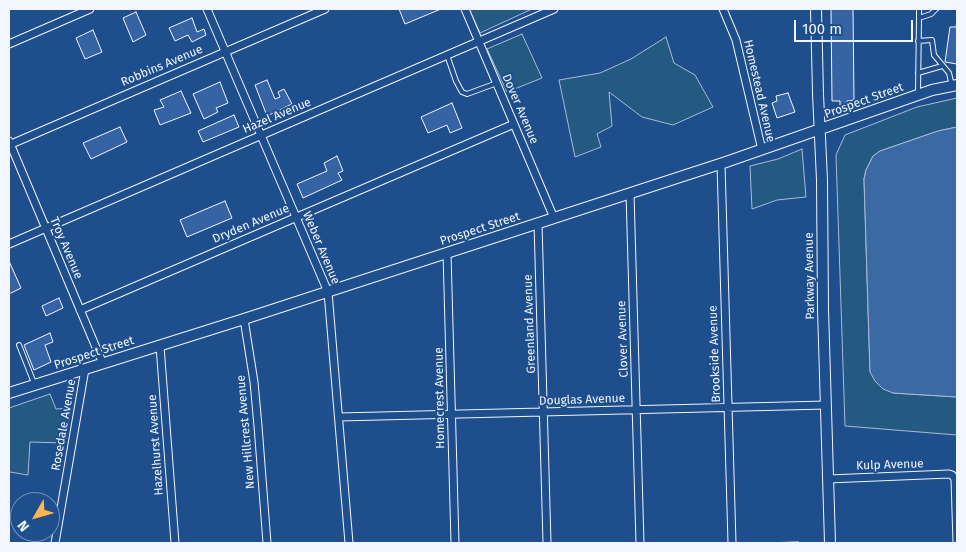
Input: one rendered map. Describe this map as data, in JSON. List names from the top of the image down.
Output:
{
  "streets": {
    "street": [
      "Robbins Avenue",
      "Homestead Avenue",
      "Prospect Street",
      "Dover Avenue",
      "Hazel Avenue",
      "Dryden Avenue",
      "Troy Avenue",
      "Weber Avenue",
      "Parkway Avenue",
      "Greenland Avenue",
      "Clover Avenue",
      "Brookside Avenue",
      "Homecrest Avenue",
      "Douglas Avenue",
      "Rosedale Avenue",
      "New Hillcrest Avenue",
      "Hazelhurst Avenue",
      "Kulp Avenue"
    ]
  },
  "crossings": [
    ["Robbins Avenue", "Troy Avenue"],
    ["Robbins Avenue", "Weber Avenue"],
    ["Homestead Avenue", "Prospect Street"],
    ["Prospect Street", "Dover Avenue"],
    ["Prospect Street", "Troy Avenue"],
    ["Prospect Street", "Weber Avenue"],
    ["Prospect Street", "Parkway Avenue"],
    ["Prospect Street", "Greenland Avenue"],
    ["Prospect Street", "Clover Avenue"],
    ["Prospect Street", "Brookside Avenue"],
    ["Prospect Street", "Homecrest Avenue"],
    ["Prospect Street", "Rosedale Avenue"],
    ["Prospect Street", "New Hillcrest Avenue"],
    ["Prospect Street", "Hazelhurst Avenue"],
    ["Dover Avenue", "Hazel Avenue"],
    ["Dover Avenue", "Dryden Avenue"],
    ["Hazel Avenue", "Troy Avenue"],
    ["Hazel Avenue", "Weber Avenue"],
    ["Dryden Avenue", "Troy Avenue"],
    ["Dryden Avenue", "Weber Avenue"],
    ["Weber Avenue", "Douglas Avenue"],
    ["Parkway Avenue", "Douglas Avenue"],
    ["Parkway Avenue", "Kulp Avenue"],
    ["Greenland Avenue", "Douglas Avenue"],
    ["Clover Avenue", "Douglas Avenue"],
    ["Brookside Avenue", "Douglas Avenue"],
    ["Homecrest Avenue", "Douglas Avenue"]
  ],
  "scale_bar": "100 m",
  "north": "bottom left"
}
